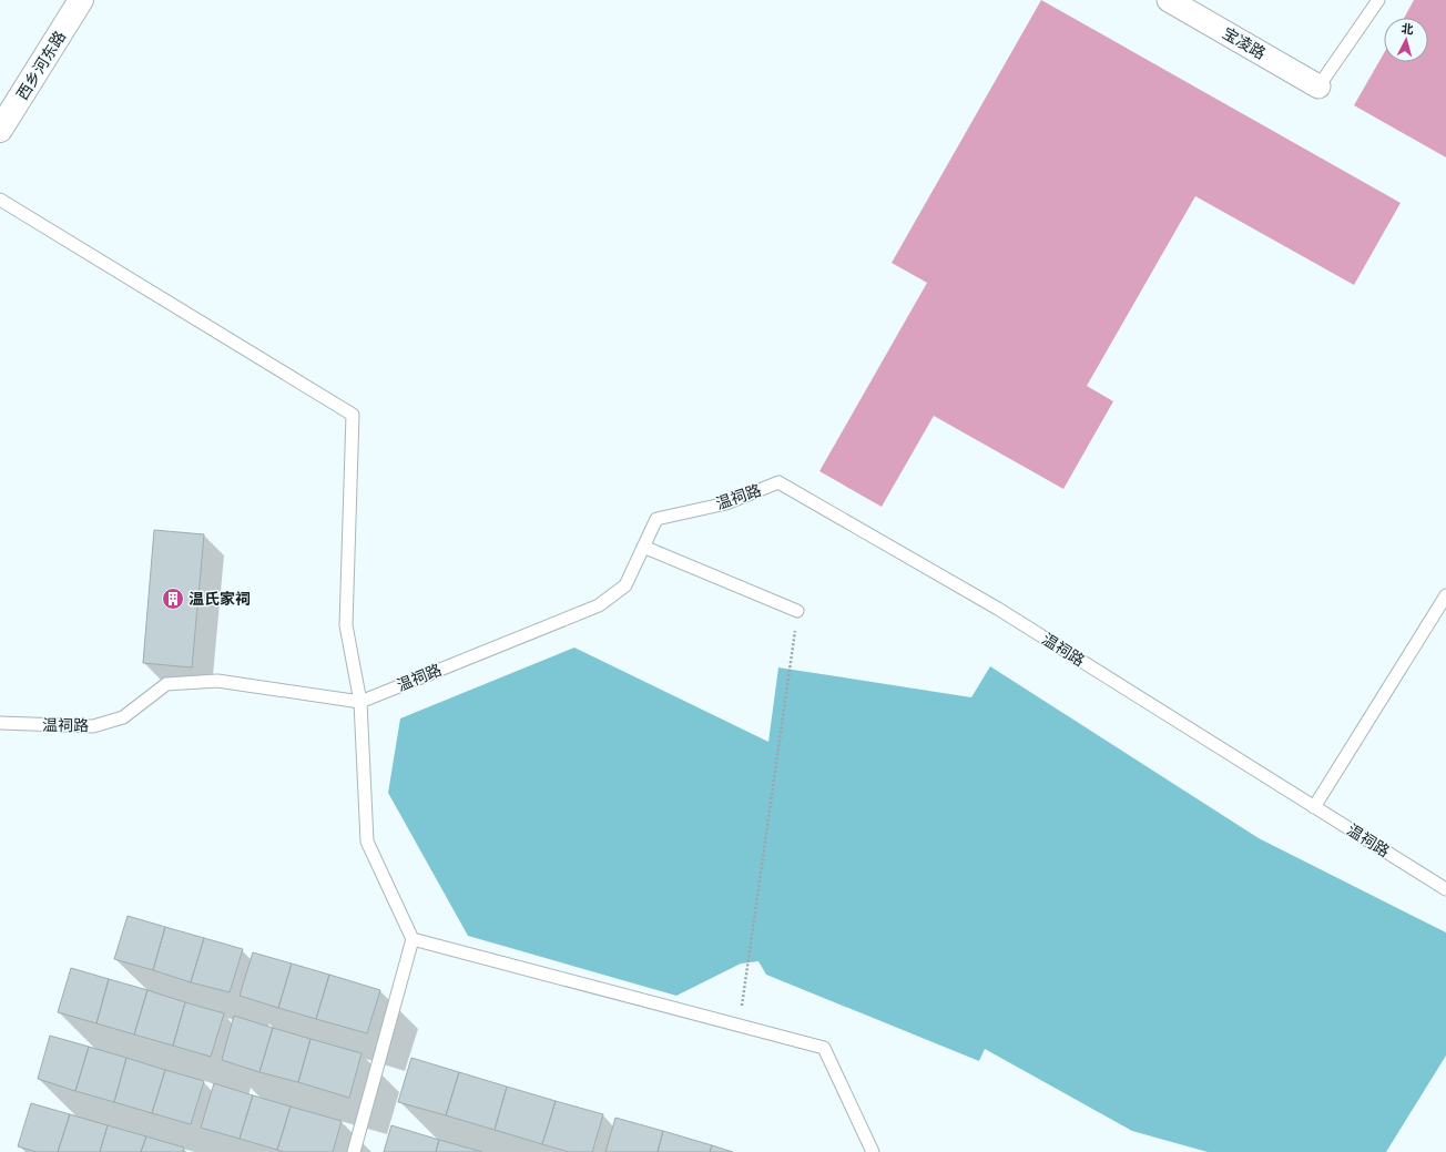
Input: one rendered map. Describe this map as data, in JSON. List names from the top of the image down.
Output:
{
  "streets": {
    "street": ["宝凌路", "西乡河东路"],
    "lane": ["温祠路"]
  },
  "places": {
    "building": ["温氏家祠"]
  },
  "north": "top"
}
